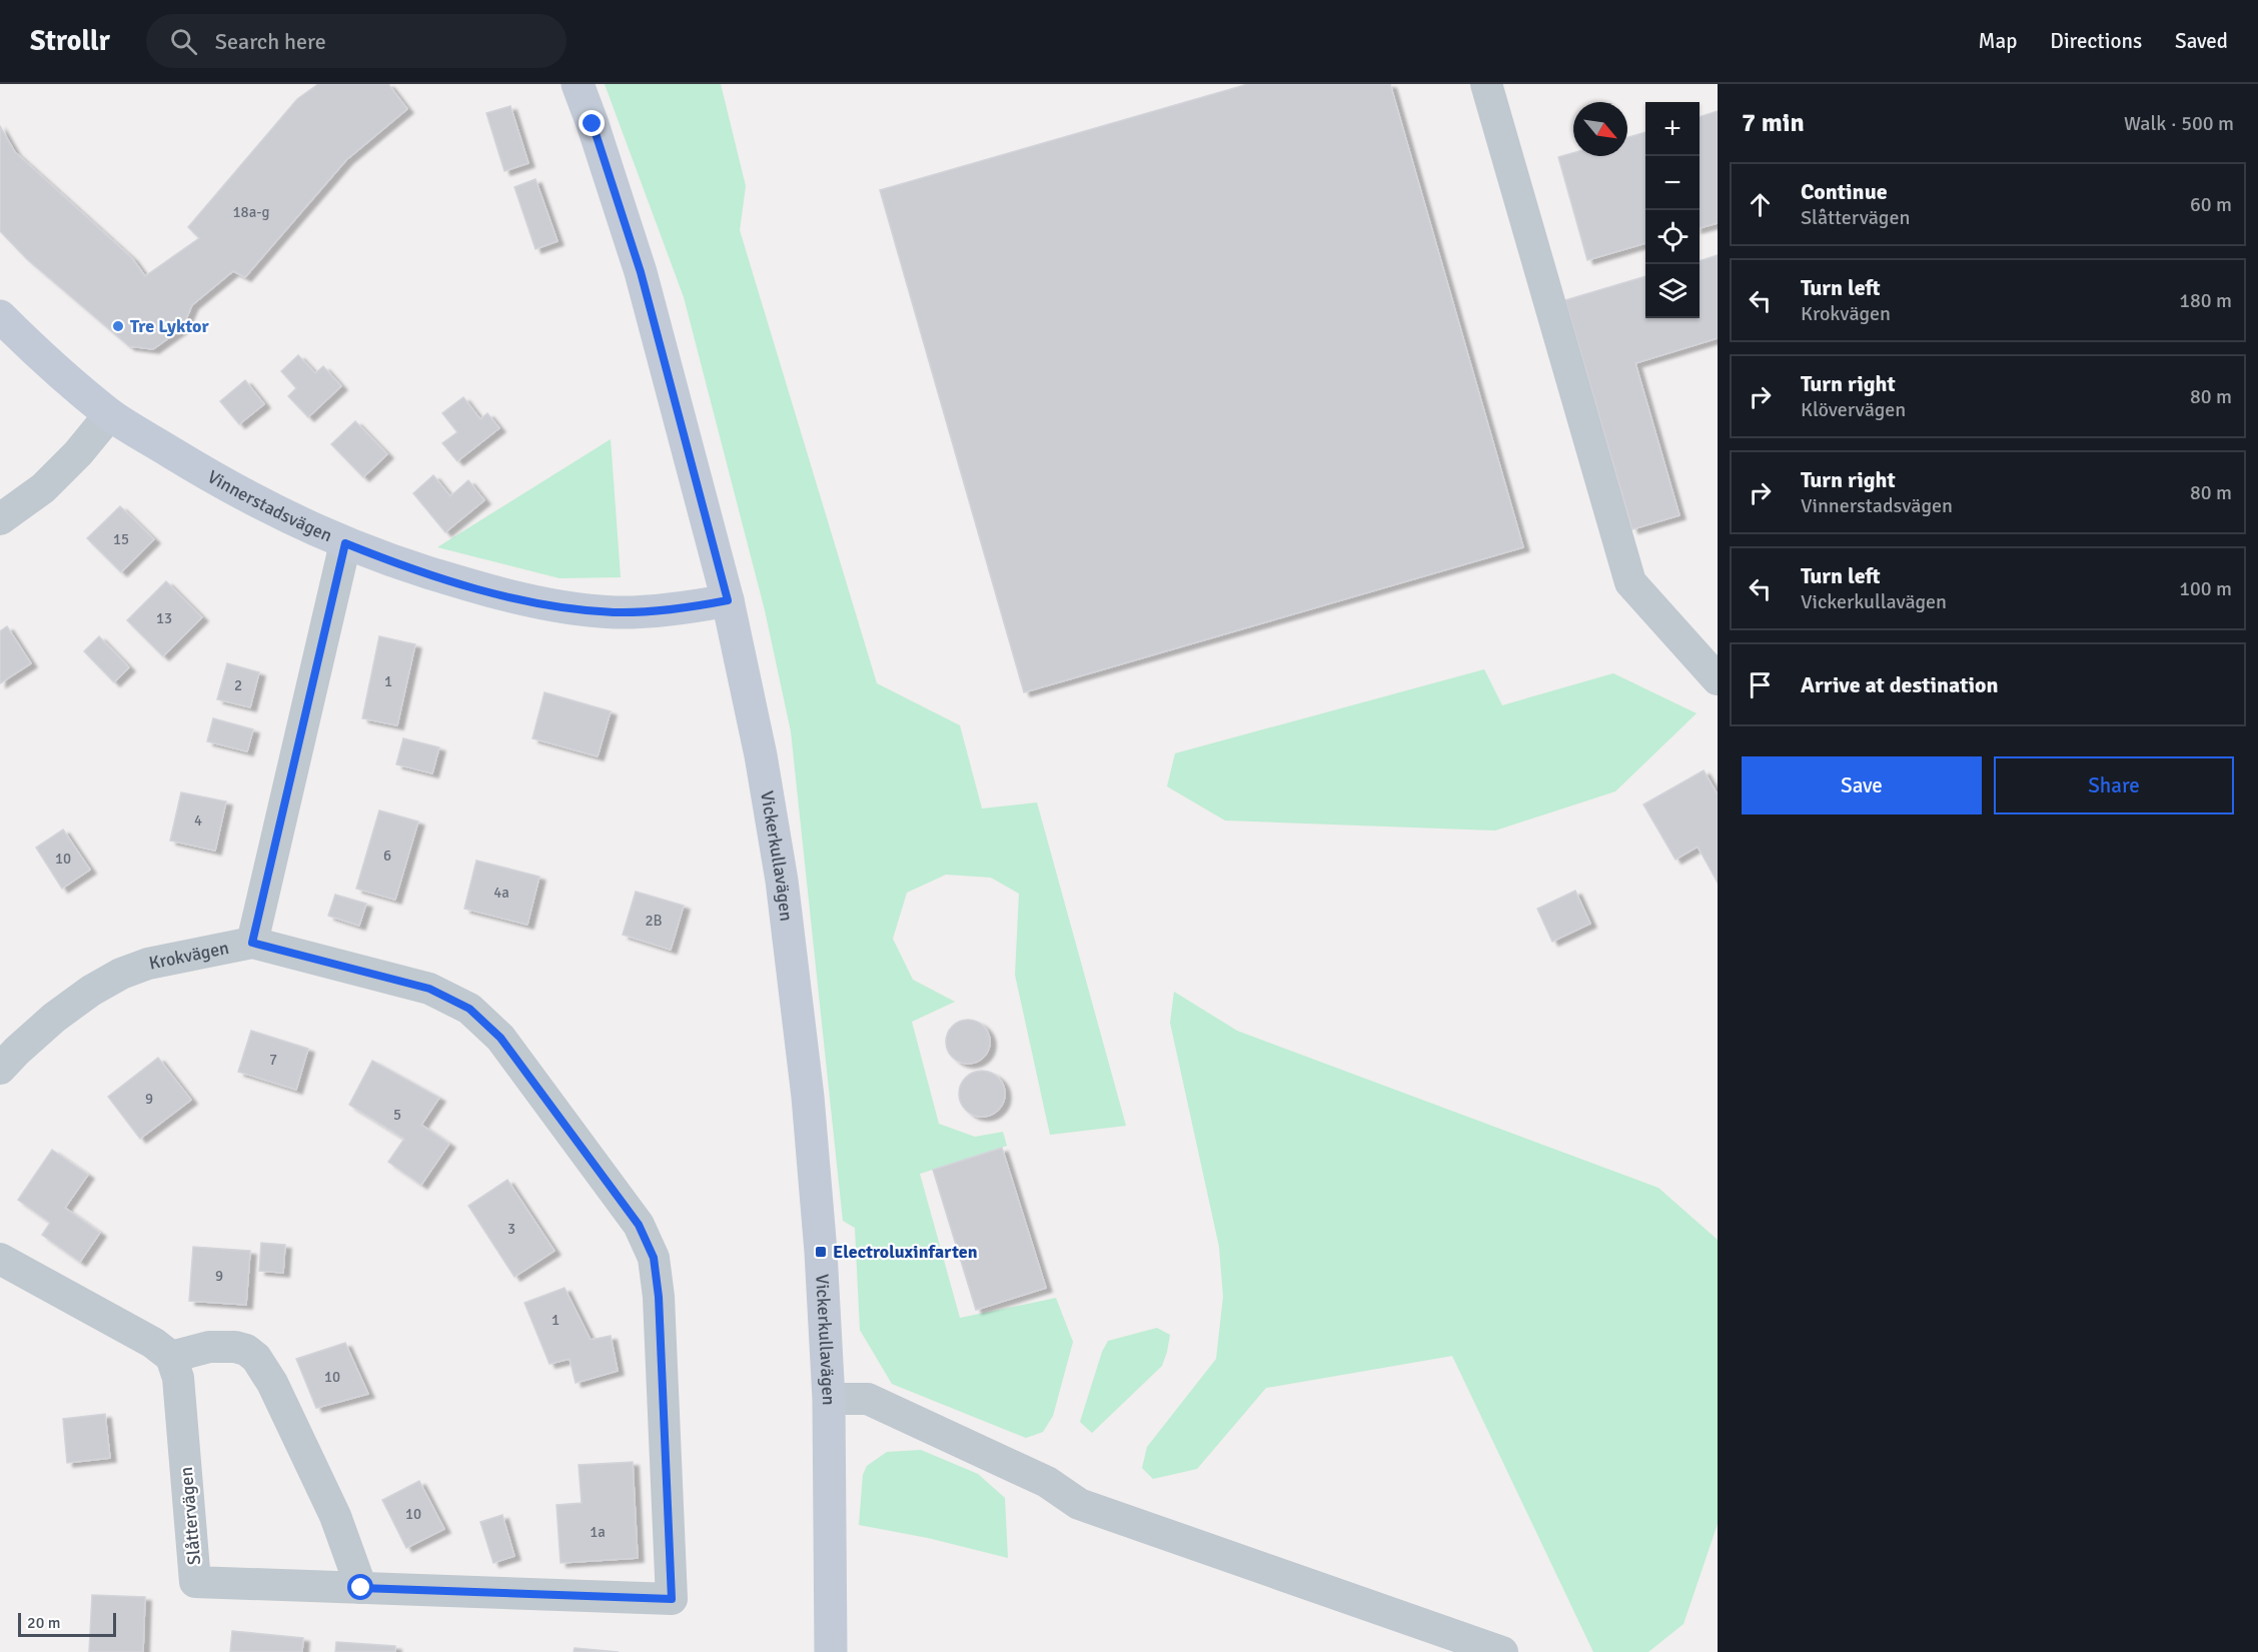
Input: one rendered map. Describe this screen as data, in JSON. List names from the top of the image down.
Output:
{
  "streets": {
    "main road": ["Vinnerstadsvägen", "Vickerkullavägen"],
    "street": ["Krokvägen", "Slåttervägen"]
  },
  "crossings": [
    ["Vinnerstadsvägen", "Vickerkullavägen"],
    ["Krokvägen", "Slåttervägen"]
  ],
  "places": {
    "other": ["Tre Lyktor"],
    "transit": ["Electroluxinfarten"]
  },
  "house_numbers": [
    "18a-g",
    "15",
    "13",
    "1",
    "2",
    "4",
    "6",
    "10",
    "4a",
    "2B",
    "7",
    "9",
    "5",
    "3",
    "9",
    "1",
    "10",
    "10",
    "1a"
  ],
  "scale_bar": "20 m",
  "north": "bottom right",
  "page": {
    "header": "Strollr",
    "search": "Search here",
    "nav": ["Map", "Directions", "Saved"],
    "heading": ["7 min", "Walk · 500 m"],
    "map_buttons": ["+", "−"],
    "list": [
      ["Continue", "Slåttervägen", "60 m"],
      ["Turn left", "Krokvägen", "180 m"],
      ["Turn right", "Klövervägen", "80 m"],
      ["Turn right", "Vinnerstadsvägen", "80 m"],
      ["Turn left", "Vickerkullavägen", "100 m"],
      "Arrive at destination"
    ],
    "buttons": ["Save", "Share"],
    "scale": "20 m"
  }
}
